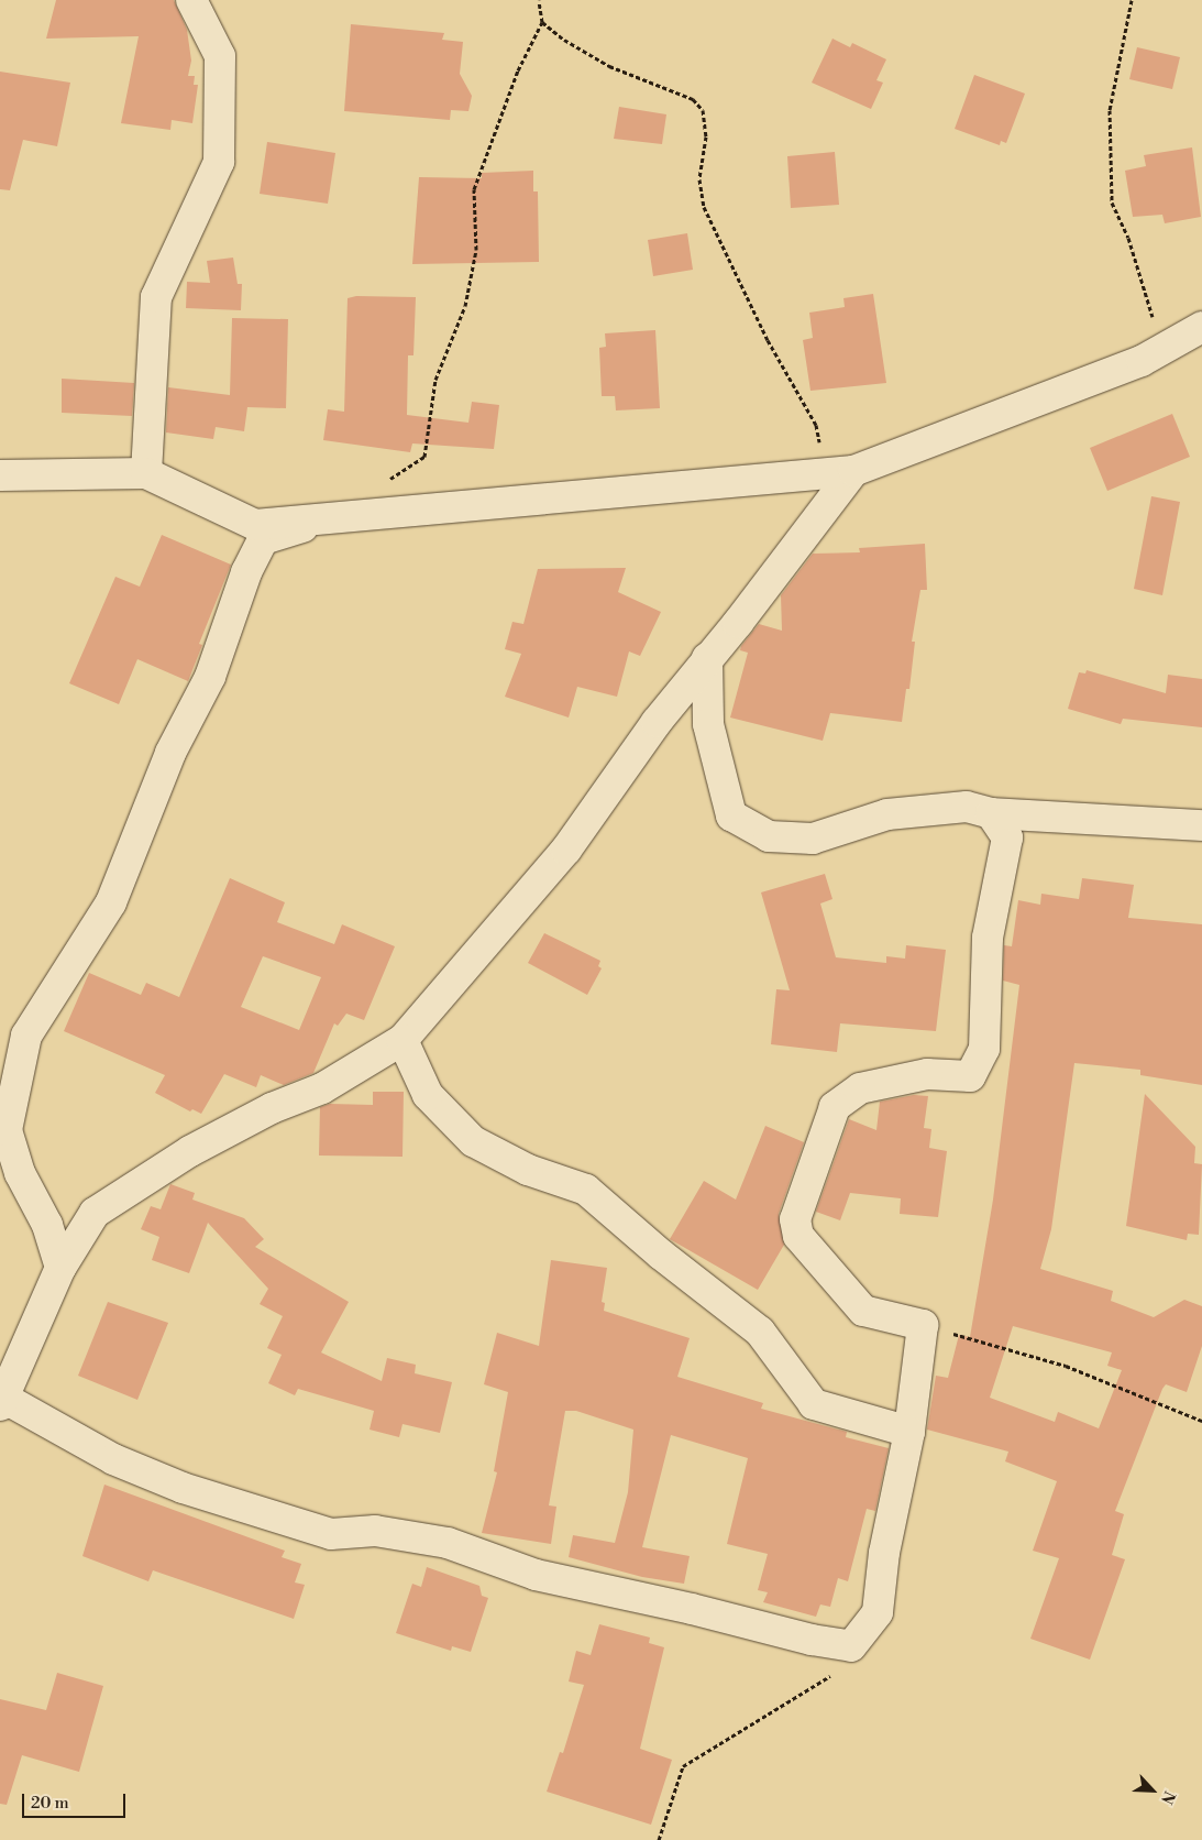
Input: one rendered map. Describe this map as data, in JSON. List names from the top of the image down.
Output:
{
  "scale_bar": "20 m",
  "north": "bottom right"
}
